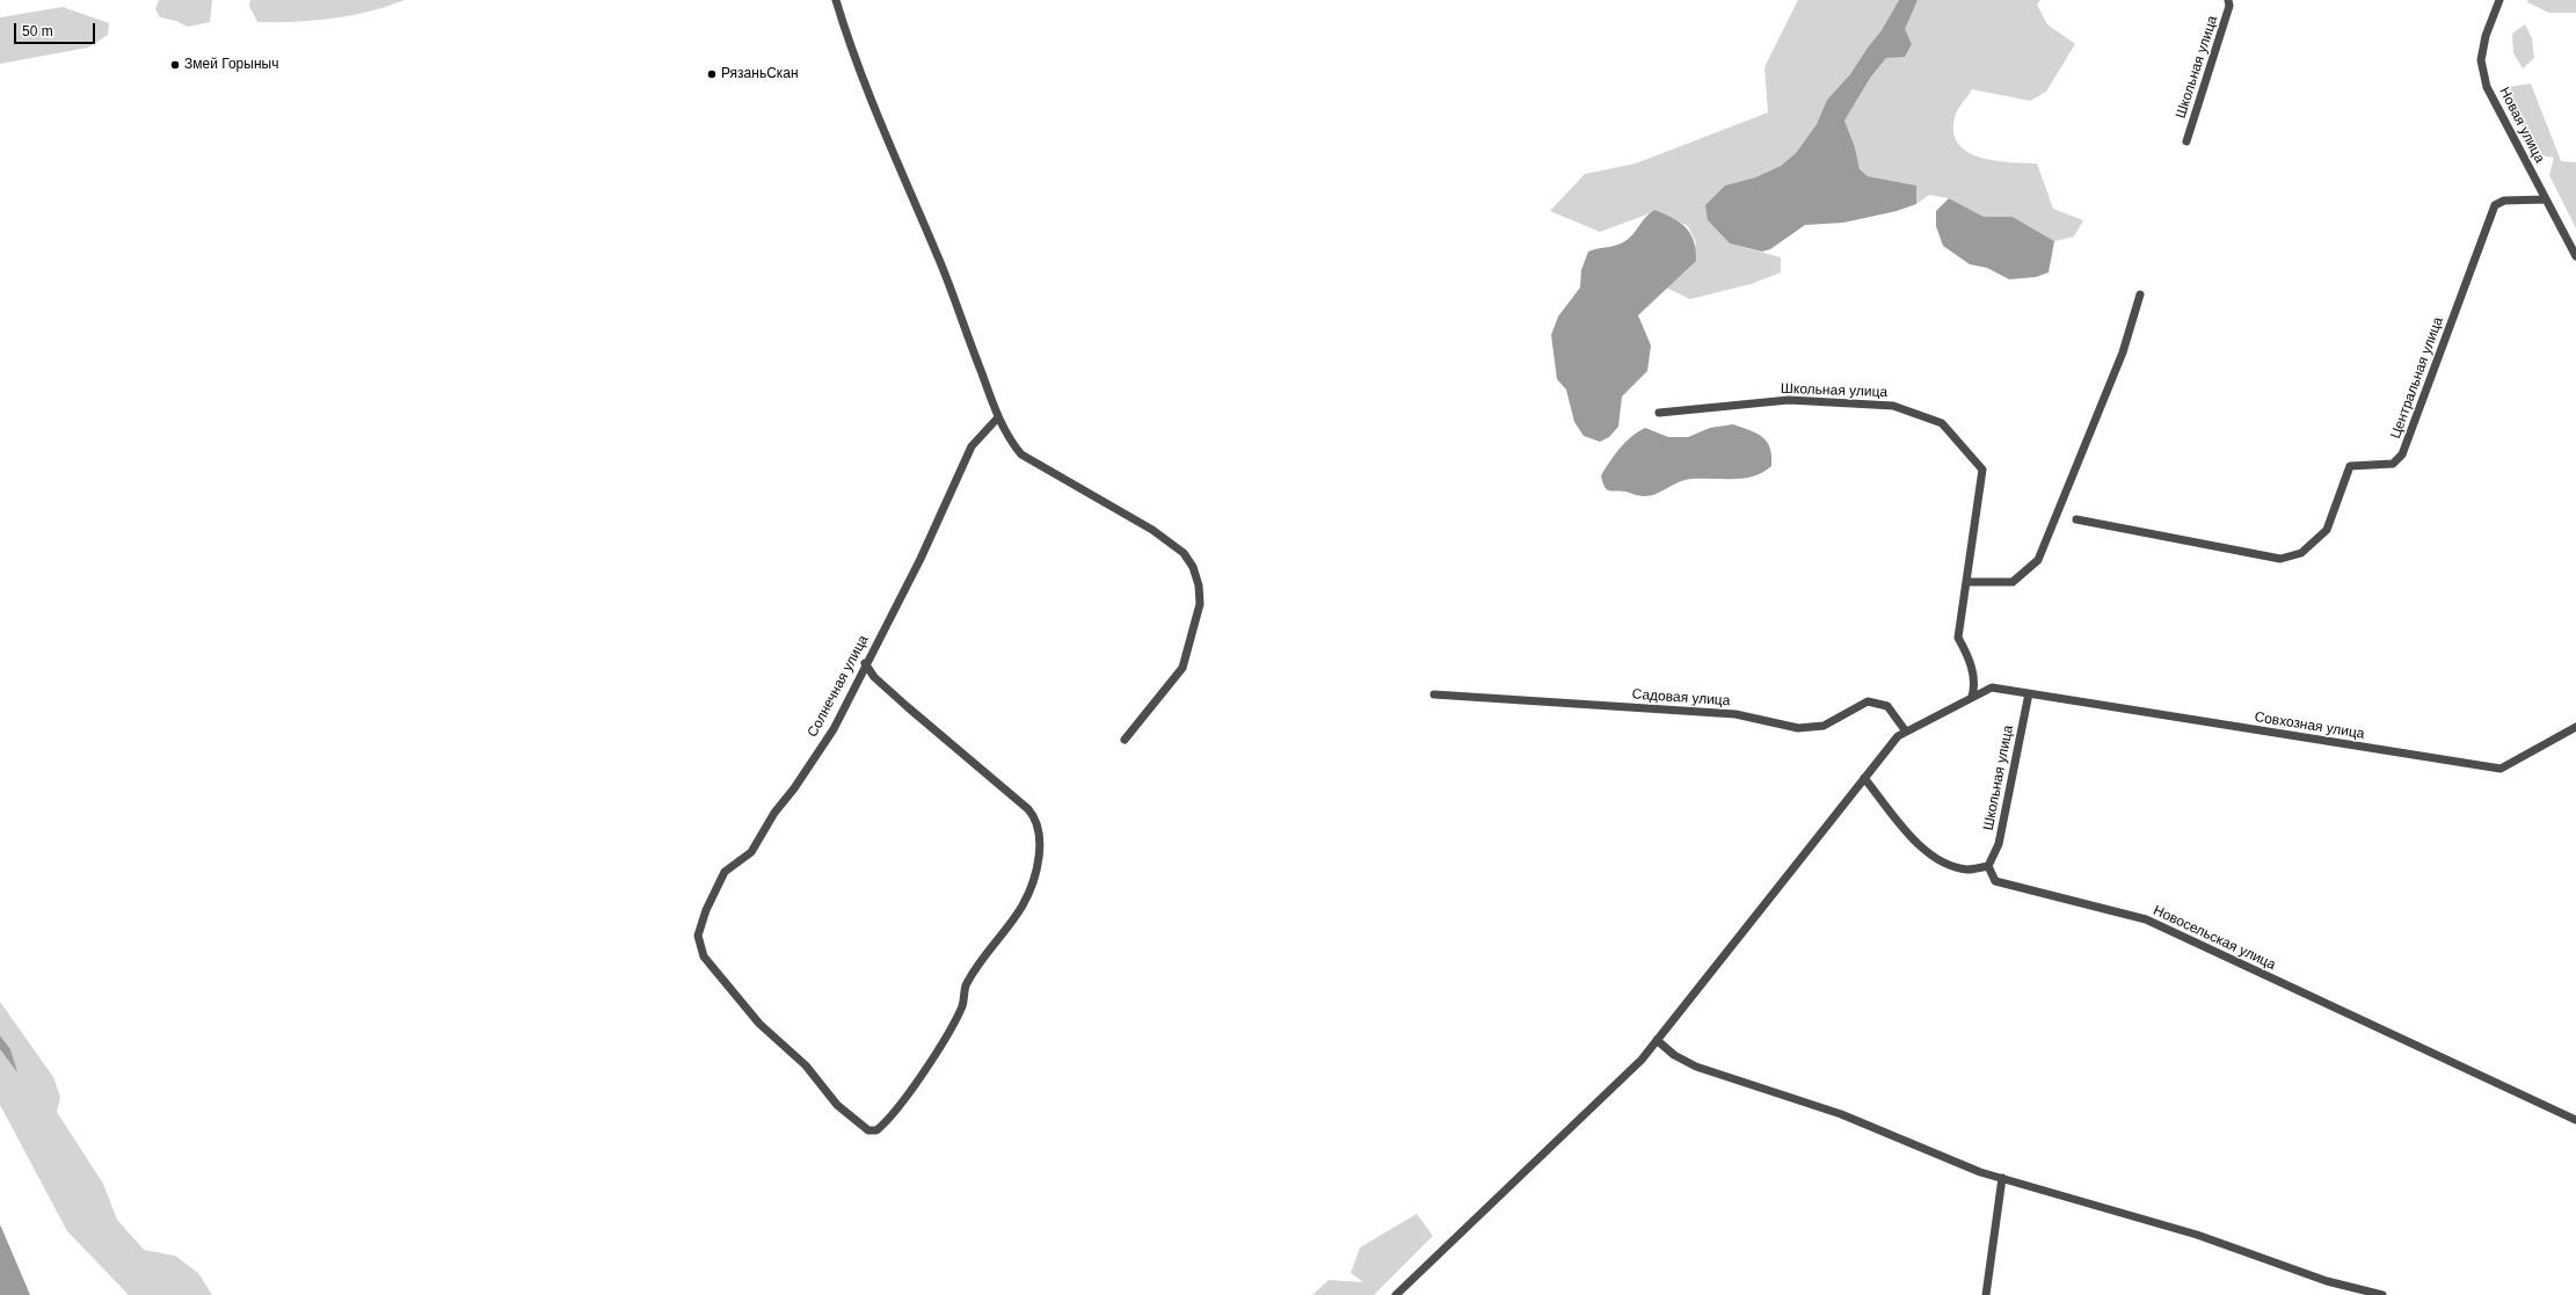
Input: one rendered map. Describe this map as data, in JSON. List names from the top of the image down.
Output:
{
  "streets": {
    "street": [
      "Школьная улица",
      "Новая улица",
      "Центральная улица",
      "Солнечная улица",
      "Садовая улица",
      "Совхозная улица",
      "Новосельская улица"
    ]
  },
  "crossings": [
    ["Школьная улица", "Совхозная улица"],
    ["Школьная улица", "Новосельская улица"],
    ["Новая улица", "Центральная улица"],
    ["Садовая улица", "Совхозная улица"]
  ],
  "places": ["Змей Горыныч", "РязаньСкан"],
  "scale_bar": "50 m"
}
